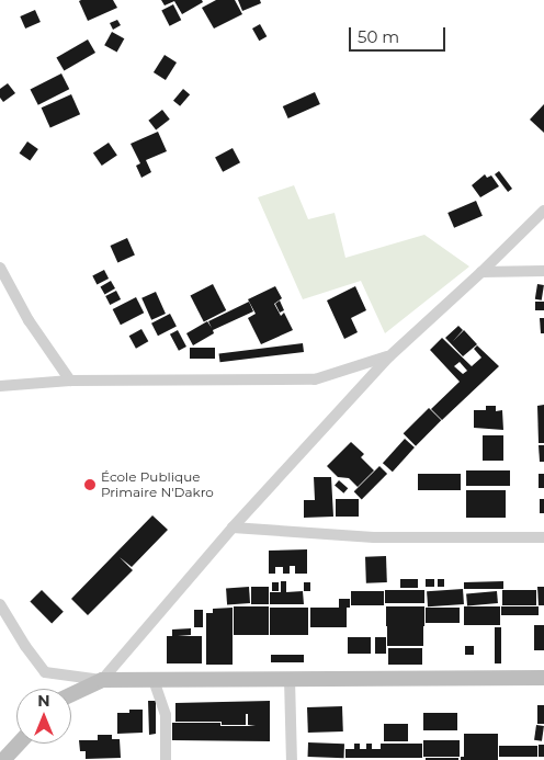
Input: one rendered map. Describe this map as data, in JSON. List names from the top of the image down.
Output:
{
  "places": ["École Publique Primaire N'Dakro"],
  "scale_bar": "50 m",
  "north": "top"
}
